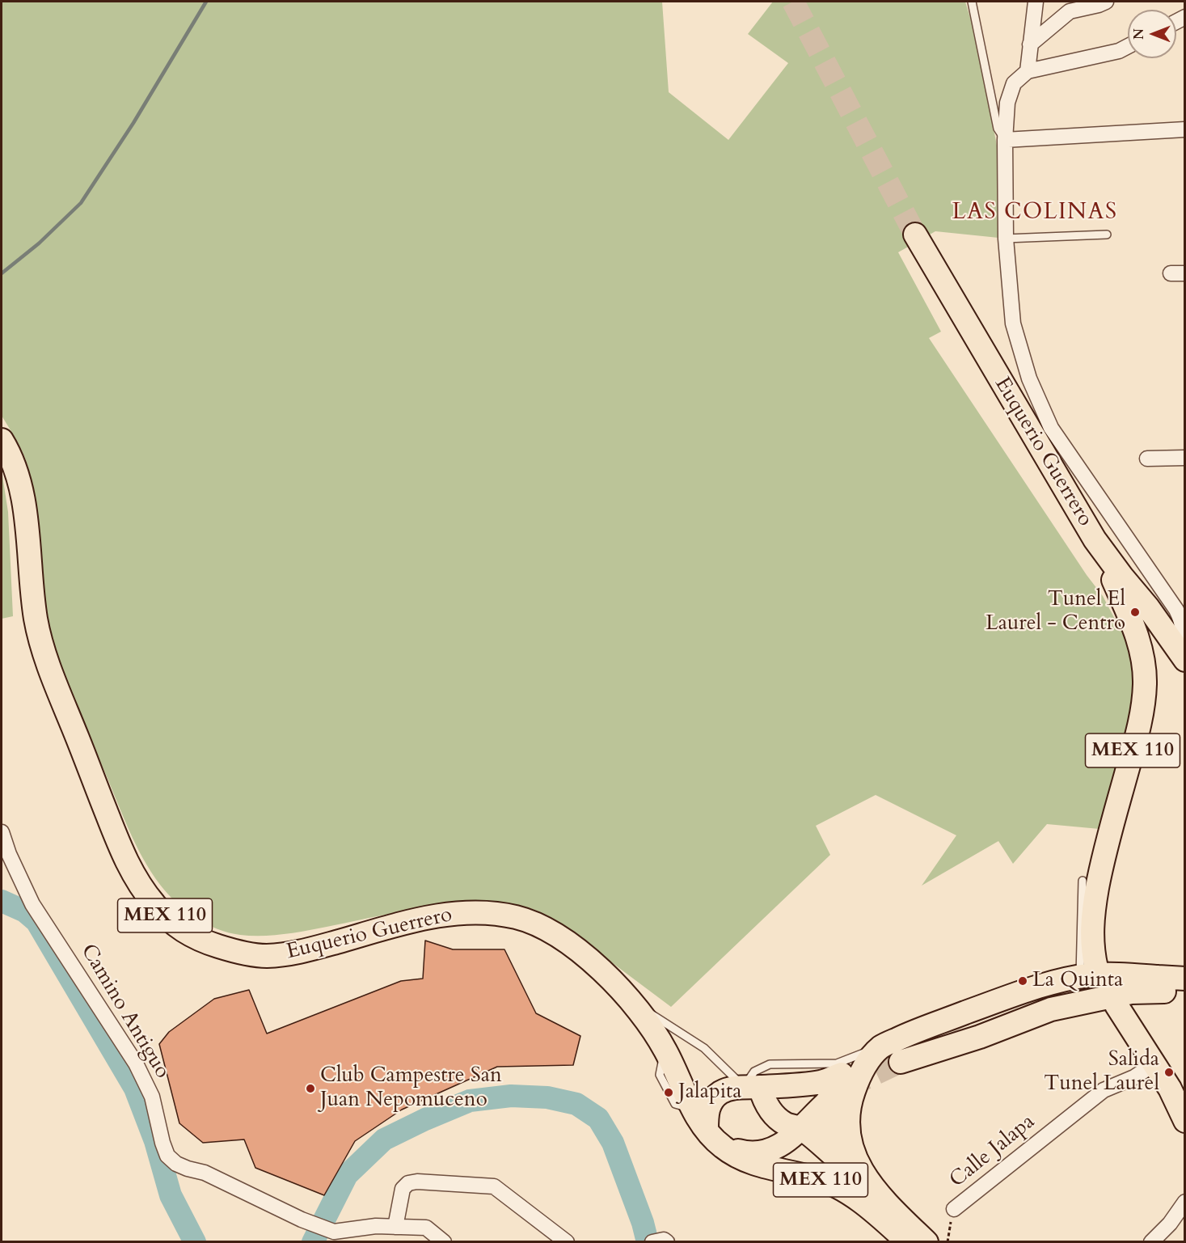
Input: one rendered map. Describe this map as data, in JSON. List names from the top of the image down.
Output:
{
  "streets": {
    "main road": ["Euquerio Guerrero", "MEX 110"],
    "street": ["Camino Antiguo", "Calle Jalapa"]
  },
  "crossings": [
    ["Euquerio Guerrero", "MEX 110"]
  ],
  "districts": ["LAS COLINAS"],
  "places": [
    "Tunel El Laurel - Centro",
    "La Quinta",
    "Salida Tunel Laurel",
    "Club Campestre San Juan Nepomuceno",
    "Jalapita"
  ],
  "north": "left"
}
